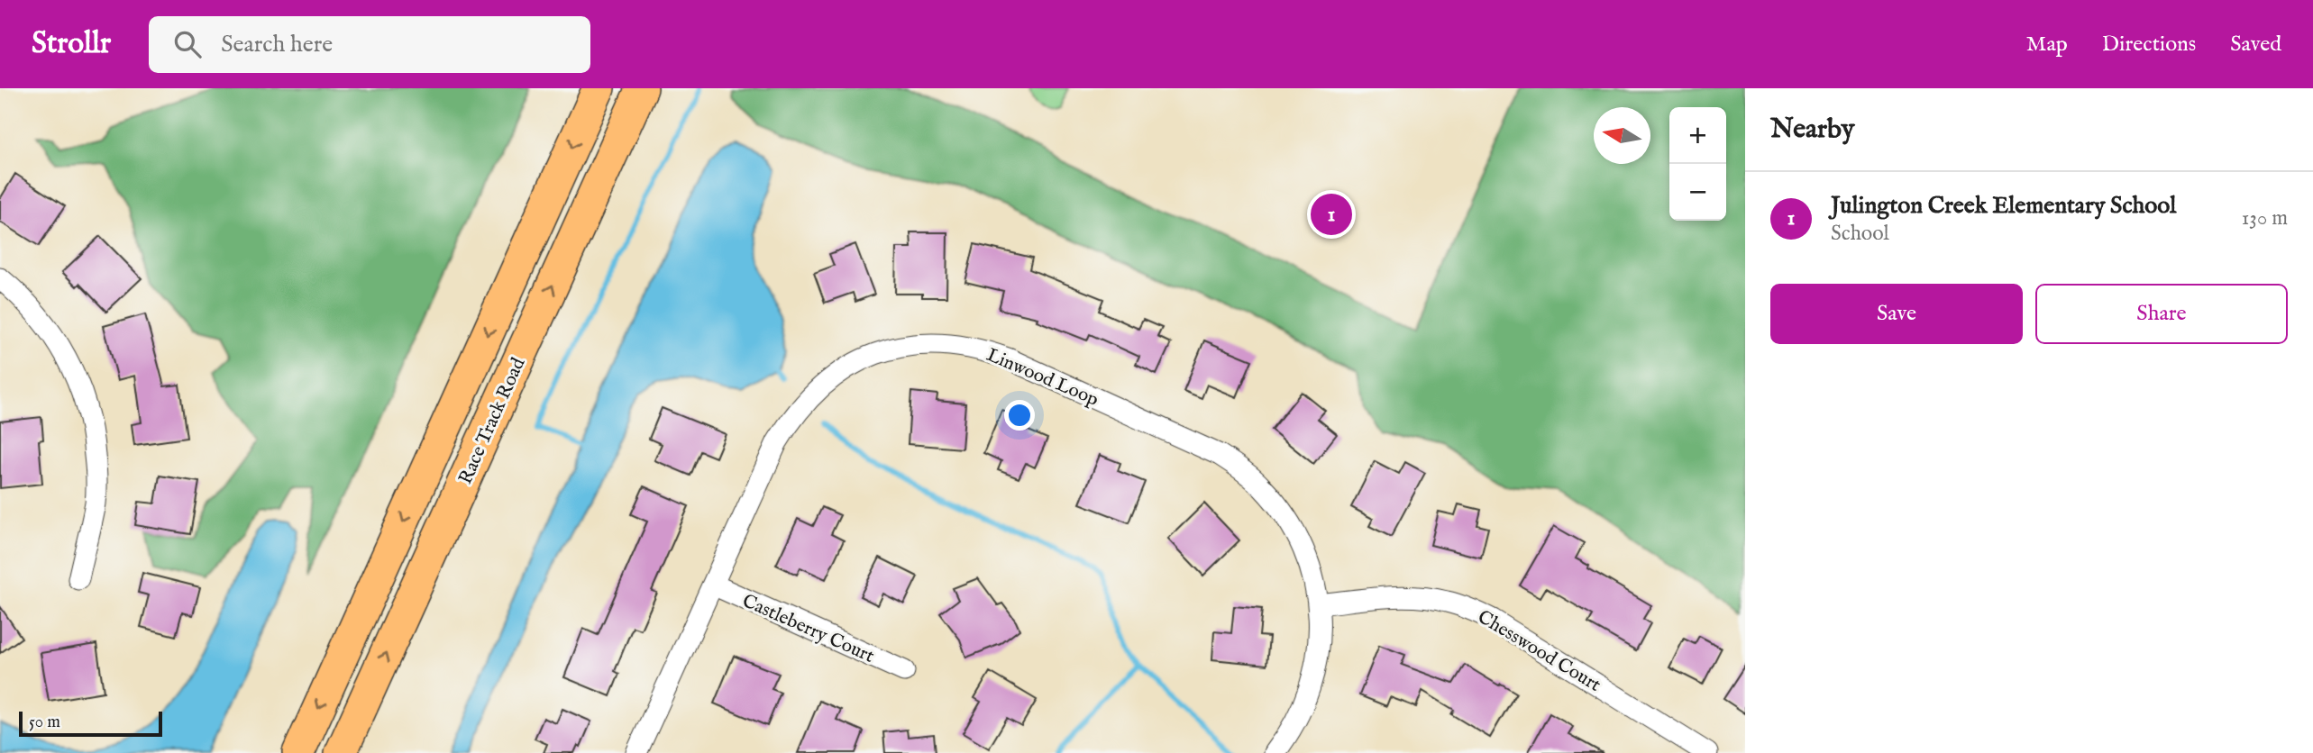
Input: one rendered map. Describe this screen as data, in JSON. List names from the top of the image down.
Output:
{
  "streets": {
    "main road": ["Race Track Road"],
    "street": ["Linwood Loop", "Castleberry Court", "Chesswood Court"]
  },
  "crossings": [
    ["Linwood Loop", "Castleberry Court"],
    ["Linwood Loop", "Chesswood Court"]
  ],
  "scale_bar": "50 m",
  "north": "left",
  "page": {
    "header": "Strollr",
    "search": "Search here",
    "nav": ["Map", "Directions", "Saved"],
    "heading": "Nearby",
    "map_buttons": ["+", "−"],
    "list": [
      {
        "mark": "1",
        "name": "Julington Creek Elementary School",
        "note": "School",
        "value": "130 m"
      }
    ],
    "pins": "1",
    "buttons": ["Save", "Share"],
    "scale": "50 m"
  }
}
